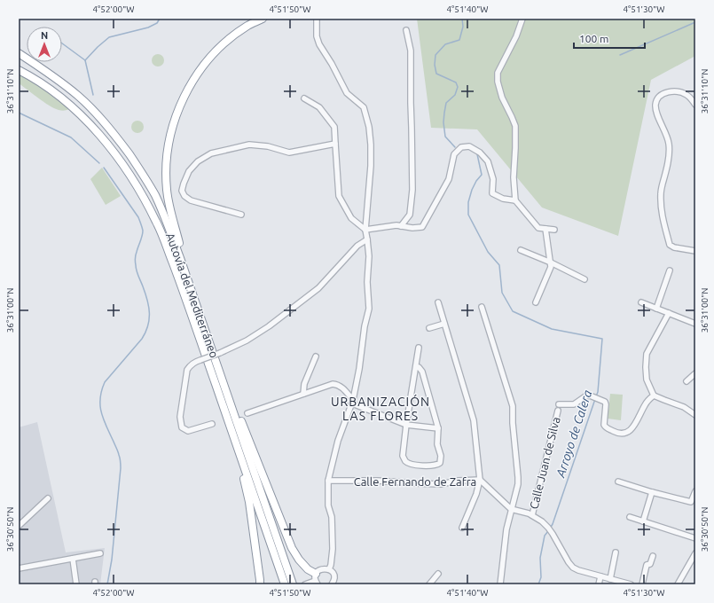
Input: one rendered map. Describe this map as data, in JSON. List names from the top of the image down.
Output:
{
  "streets": {
    "highway": ["Autovía del Mediterráneo"],
    "street": ["Calle Juan de Silva", "Calle Fernando de Zafra"]
  },
  "crossings": [
    ["Calle Juan de Silva", "Calle Fernando de Zafra"]
  ],
  "districts": ["URBANIZACIÓN LAS FLORES"],
  "water": ["Arroyo de Calera"],
  "scale_bar": "100 m",
  "north": "top",
  "coordinates": [
    "4°52'00\"W",
    "4°51'50\"W",
    "4°51'40\"W",
    "4°51'30\"W",
    "36°31'10\"N",
    "36°31'00\"N",
    "36°30'50\"N"
  ]
}
